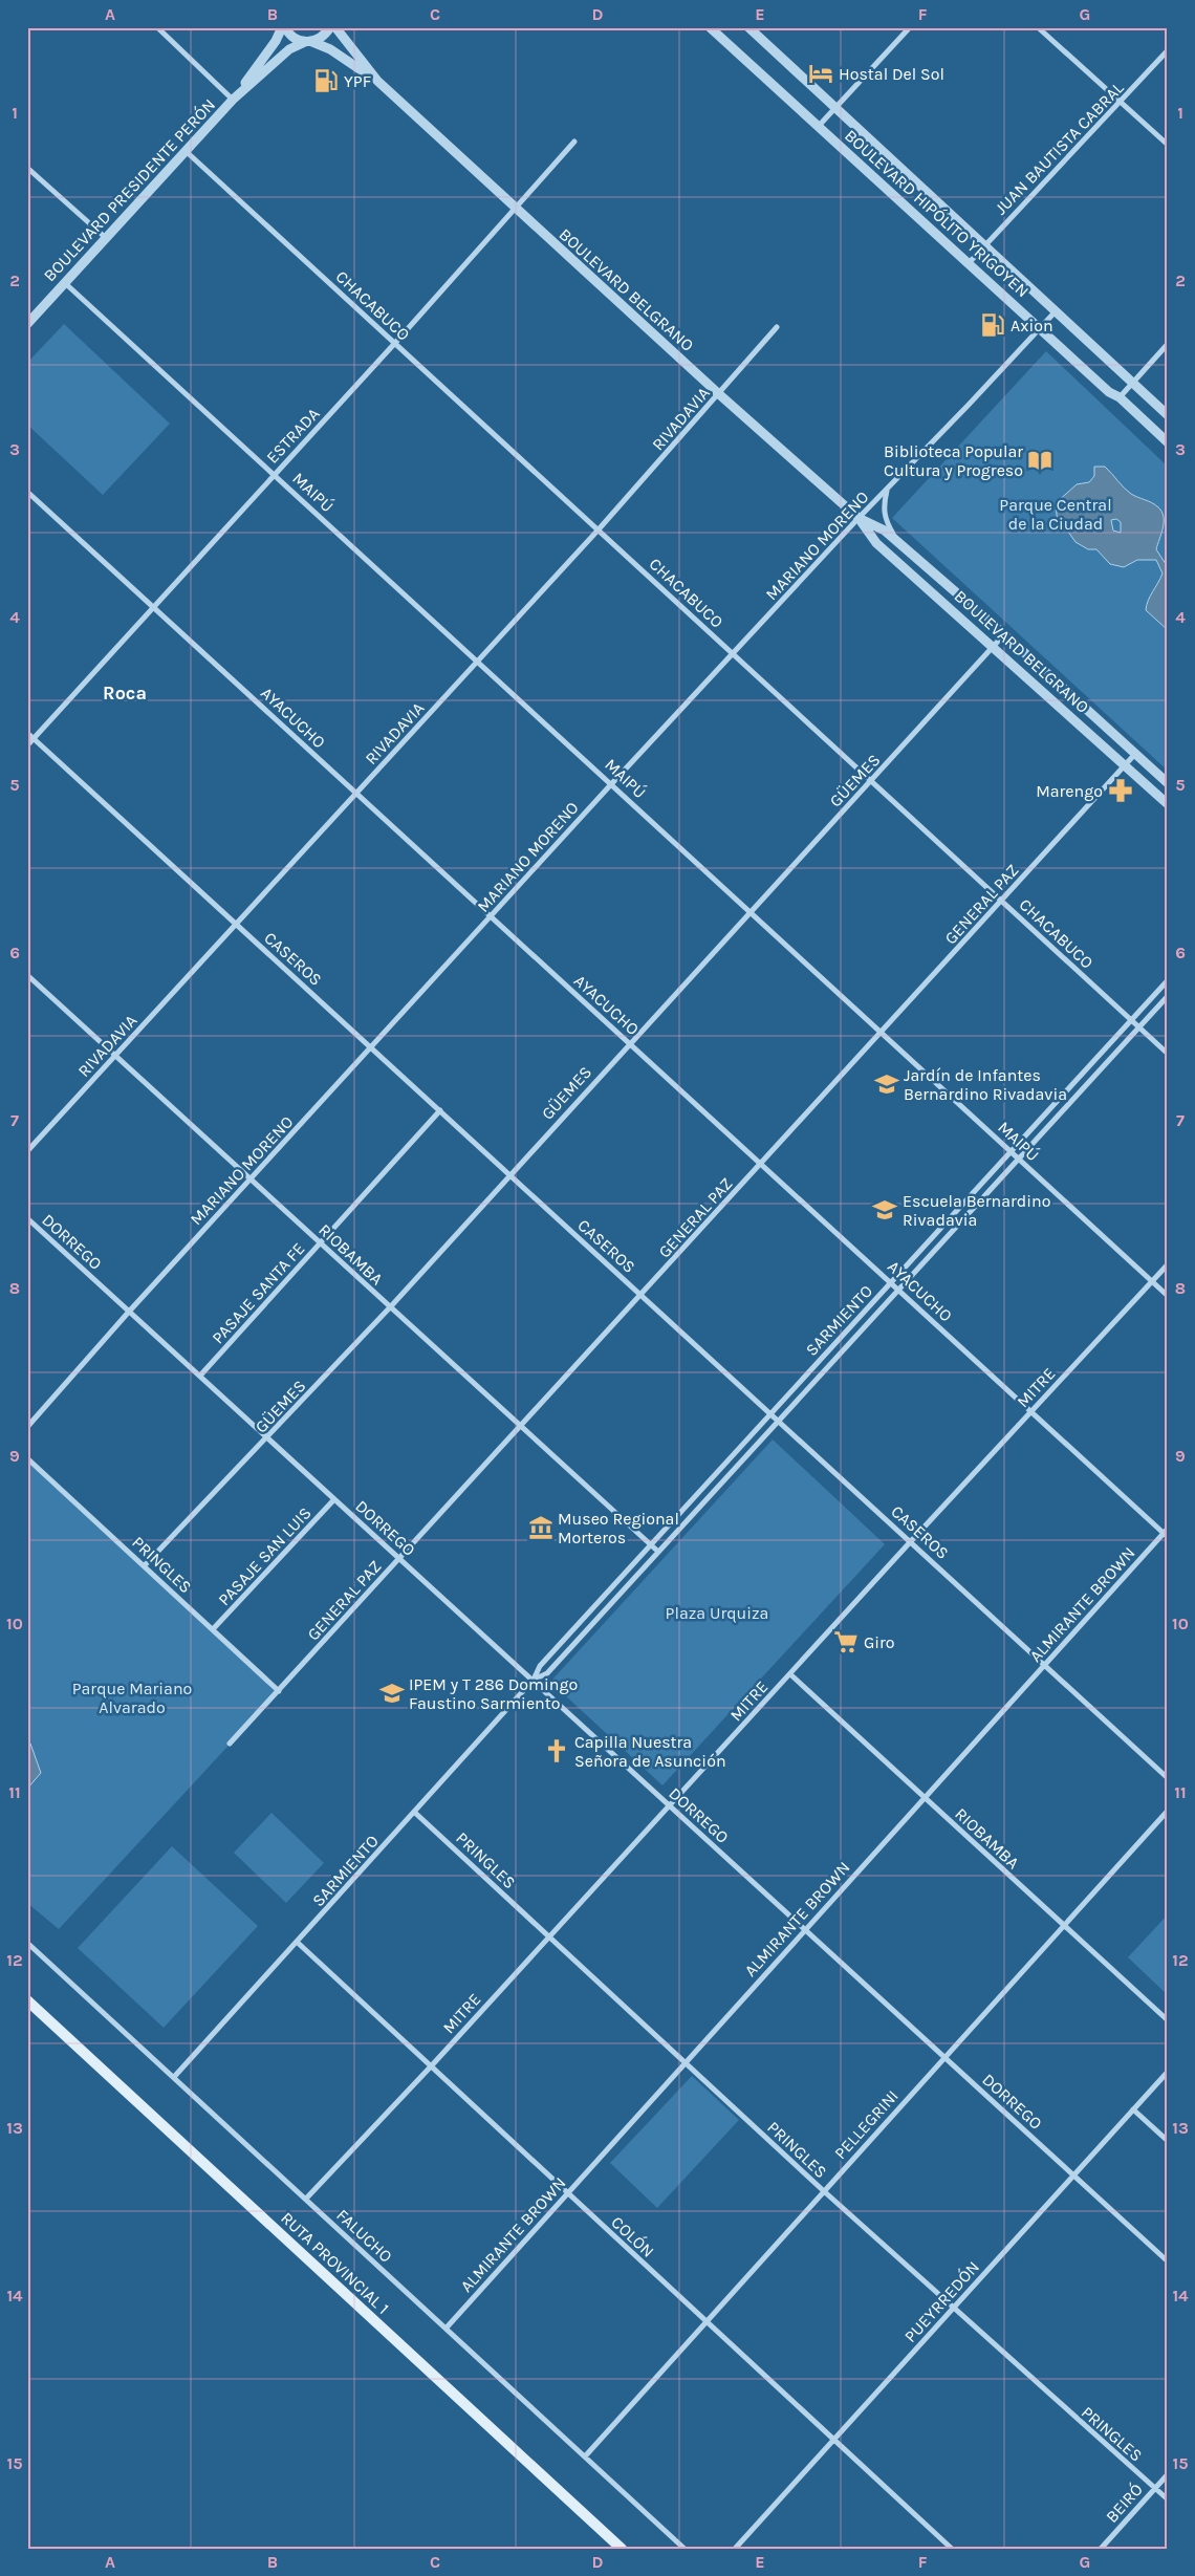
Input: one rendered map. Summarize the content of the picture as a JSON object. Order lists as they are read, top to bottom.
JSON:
{
  "streets": {
    "main road": ["RUTA PROVINCIAL 1"],
    "street": [
      "JUAN BAUTISTA CABRAL",
      "BOULEVARD PRESIDENTE PERÓN",
      "BOULEVARD HIPÓLITO YRIGOYEN",
      "BOULEVARD BELGRANO",
      "CHACABUCO",
      "RIVADAVIA",
      "ESTRADA",
      "MAIPÚ",
      "MARIANO MORENO",
      "AYACUCHO",
      "GÜEMES",
      "GENERAL PAZ",
      "CASEROS",
      "DORREGO",
      "RIOBAMBA",
      "PASAJE SANTA FE",
      "SARMIENTO",
      "MITRE",
      "PASAJE SAN LUIS",
      "PRINGLES",
      "ALMIRANTE BROWN",
      "PELLEGRINI",
      "FALUCHO",
      "COLÓN",
      "PUEYRREDÓN",
      "BEIRÓ"
    ]
  },
  "crossings": [
    ["JUAN BAUTISTA CABRAL", "BOULEVARD HIPÓLITO YRIGOYEN"],
    ["BOULEVARD PRESIDENTE PERÓN", "BOULEVARD BELGRANO"],
    ["BOULEVARD PRESIDENTE PERÓN", "CHACABUCO"],
    ["BOULEVARD PRESIDENTE PERÓN", "MAIPÚ"],
    ["BOULEVARD HIPÓLITO YRIGOYEN", "MARIANO MORENO"],
    ["BOULEVARD BELGRANO", "RIVADAVIA"],
    ["BOULEVARD BELGRANO", "ESTRADA"],
    ["BOULEVARD BELGRANO", "MARIANO MORENO"],
    ["BOULEVARD BELGRANO", "GÜEMES"],
    ["BOULEVARD BELGRANO", "GENERAL PAZ"],
    ["CHACABUCO", "RIVADAVIA"],
    ["CHACABUCO", "ESTRADA"],
    ["CHACABUCO", "MARIANO MORENO"],
    ["CHACABUCO", "GÜEMES"],
    ["CHACABUCO", "GENERAL PAZ"],
    ["CHACABUCO", "SARMIENTO"],
    ["RIVADAVIA", "MAIPÚ"],
    ["RIVADAVIA", "AYACUCHO"],
    ["RIVADAVIA", "CASEROS"],
    ["RIVADAVIA", "RIOBAMBA"],
    ["ESTRADA", "MAIPÚ"],
    ["ESTRADA", "AYACUCHO"],
    ["ESTRADA", "CASEROS"],
    ["MAIPÚ", "MARIANO MORENO"],
    ["MAIPÚ", "GÜEMES"],
    ["MAIPÚ", "GENERAL PAZ"],
    ["MAIPÚ", "SARMIENTO"],
    ["MAIPÚ", "MITRE"],
    ["MARIANO MORENO", "AYACUCHO"],
    ["MARIANO MORENO", "CASEROS"],
    ["MARIANO MORENO", "DORREGO"],
    ["MARIANO MORENO", "RIOBAMBA"],
    ["AYACUCHO", "GÜEMES"],
    ["AYACUCHO", "GENERAL PAZ"],
    ["AYACUCHO", "SARMIENTO"],
    ["AYACUCHO", "MITRE"],
    ["AYACUCHO", "ALMIRANTE BROWN"],
    ["GÜEMES", "CASEROS"],
    ["GÜEMES", "DORREGO"],
    ["GÜEMES", "RIOBAMBA"],
    ["GÜEMES", "PRINGLES"],
    ["GENERAL PAZ", "CASEROS"],
    ["GENERAL PAZ", "DORREGO"],
    ["GENERAL PAZ", "RIOBAMBA"],
    ["GENERAL PAZ", "PRINGLES"],
    ["CASEROS", "PASAJE SANTA FE"],
    ["CASEROS", "SARMIENTO"],
    ["CASEROS", "MITRE"],
    ["CASEROS", "ALMIRANTE BROWN"],
    ["DORREGO", "PASAJE SANTA FE"],
    ["DORREGO", "SARMIENTO"],
    ["DORREGO", "MITRE"],
    ["DORREGO", "PASAJE SAN LUIS"],
    ["DORREGO", "ALMIRANTE BROWN"],
    ["DORREGO", "PELLEGRINI"],
    ["DORREGO", "PUEYRREDÓN"],
    ["RIOBAMBA", "PASAJE SANTA FE"],
    ["RIOBAMBA", "SARMIENTO"],
    ["RIOBAMBA", "MITRE"],
    ["RIOBAMBA", "ALMIRANTE BROWN"],
    ["RIOBAMBA", "PELLEGRINI"],
    ["SARMIENTO", "PRINGLES"],
    ["SARMIENTO", "FALUCHO"],
    ["SARMIENTO", "COLÓN"],
    ["MITRE", "PRINGLES"],
    ["MITRE", "FALUCHO"],
    ["MITRE", "COLÓN"],
    ["PASAJE SAN LUIS", "PRINGLES"],
    ["PRINGLES", "ALMIRANTE BROWN"],
    ["PRINGLES", "PELLEGRINI"],
    ["PRINGLES", "PUEYRREDÓN"],
    ["PRINGLES", "BEIRÓ"],
    ["ALMIRANTE BROWN", "FALUCHO"],
    ["ALMIRANTE BROWN", "COLÓN"],
    ["PELLEGRINI", "FALUCHO"],
    ["PELLEGRINI", "COLÓN"],
    ["COLÓN", "PUEYRREDÓN"]
  ],
  "districts": ["Roca"],
  "parks": ["Parque Central de la Ciudad", "Plaza Urquiza", "Parque Mariano Alvarado"],
  "places": {
    "hotel": ["Hostal Del Sol"],
    "fuel station": ["YPF", "Axion"],
    "library": ["Biblioteca Popular Cultura y Progreso"],
    "pharmacy": ["Marengo"],
    "school or university": ["Jardín de Infantes Bernardino Rivadavia", "Escuela Bernardino Rivadavia", "IPEM y T 286 Domingo Faustino Sarmiento"],
    "museum": ["Museo Regional Morteros"],
    "supermarket": ["Giro"],
    "church": ["Capilla Nuestra Señora de Asunción"]
  },
  "grid": {
    "columns": [
      "A",
      "B",
      "C",
      "D",
      "E",
      "F",
      "G"
    ],
    "rows": [
      "1",
      "2",
      "3",
      "4",
      "5",
      "6",
      "7",
      "8",
      "9",
      "10",
      "11",
      "12",
      "13",
      "14",
      "15"
    ]
  }
}
